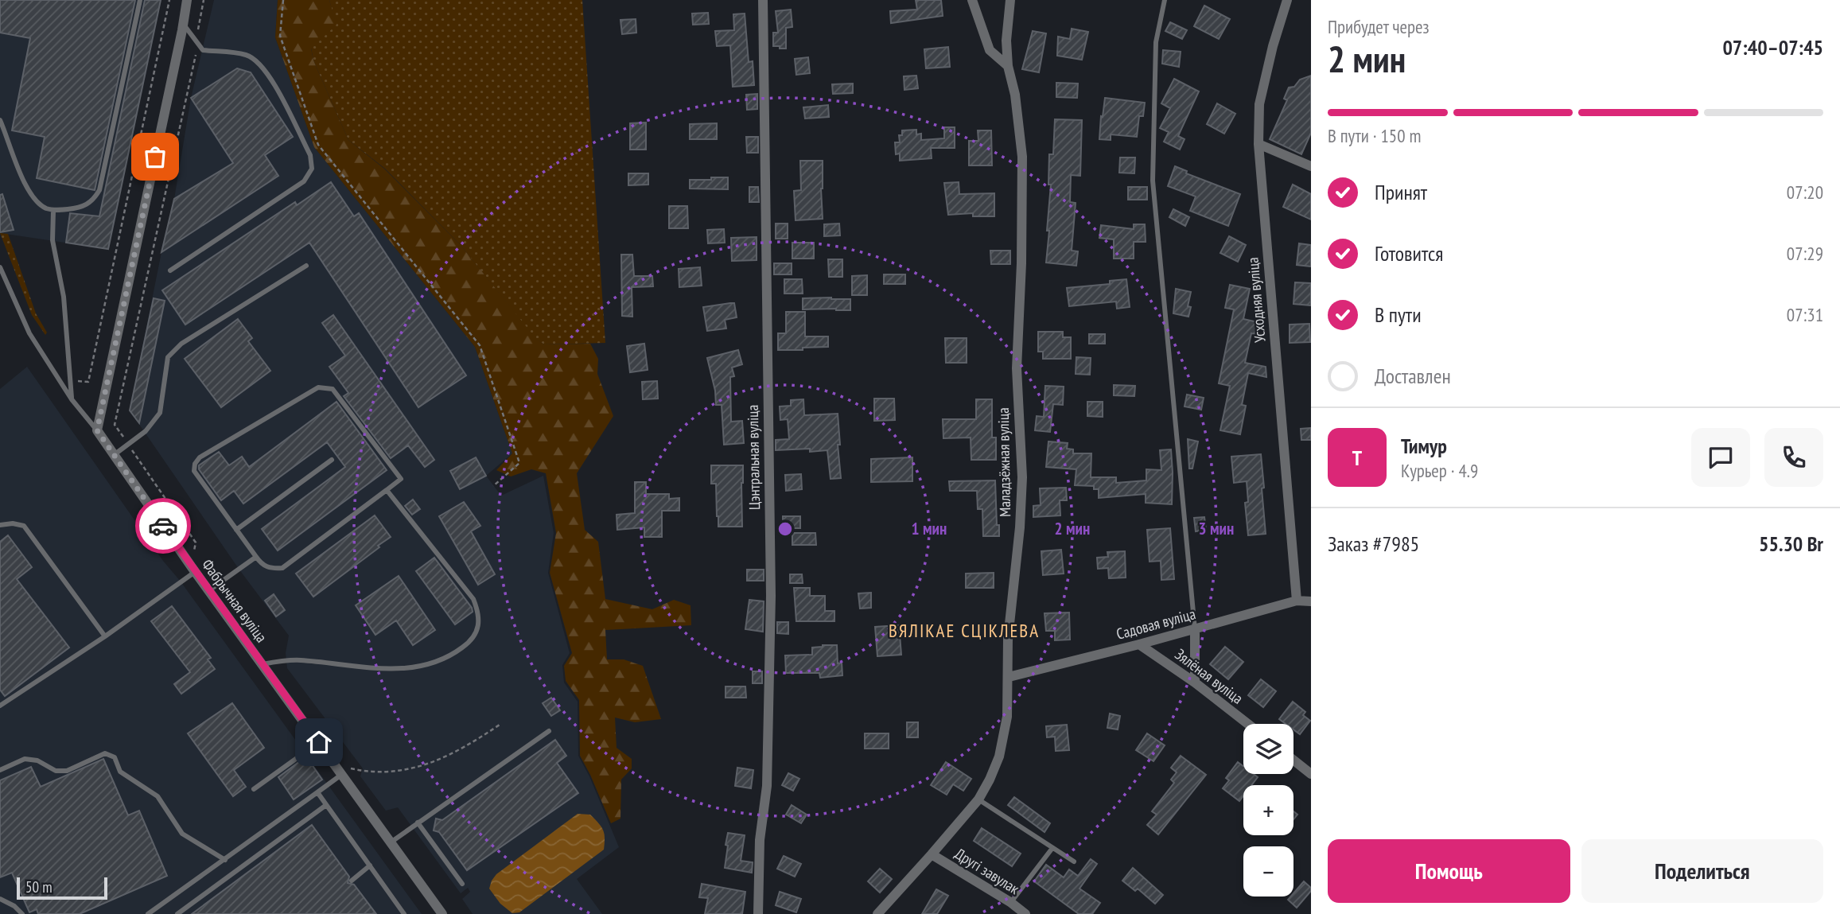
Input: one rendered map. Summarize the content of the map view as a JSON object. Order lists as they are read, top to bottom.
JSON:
{
  "streets": {
    "street": [
      "Усходняя вуліца",
      "Цэнтральная вуліца",
      "Маладзёжная вуліца",
      "Фабрычная вуліца",
      "Садовая вуліца",
      "Зялёная вуліца",
      "Другі завулак"
    ]
  },
  "crossings": [
    ["Усходняя вуліца", "Садовая вуліца"],
    ["Маладзёжная вуліца", "Садовая вуліца"],
    ["Маладзёжная вуліца", "Другі завулак"],
    ["Садовая вуліца", "Зялёная вуліца"]
  ],
  "districts": ["ВЯЛІКАЕ СЦІКЛЕВА"],
  "scale_bar": "50 m",
  "page": {
    "heading": ["2 мин", "Прибудет через", "07:40–07:45"],
    "panel": [
      "Тимур",
      "Курьер · 4.9",
      "Заказ #7985",
      "55.30 Br"
    ],
    "bar": "В пути · 150 m",
    "list": [
      ["Принят", "07:20"],
      ["Готовится", "07:29"],
      ["В пути", "07:31"],
      "Доставлен"
    ],
    "round": "Т",
    "map_buttons": ["+", "−"],
    "buttons": ["Помощь", "Поделиться"],
    "scale": "50 m"
  },
  "rings": ["1 мин", "2 мин", "3 мин"]
}
